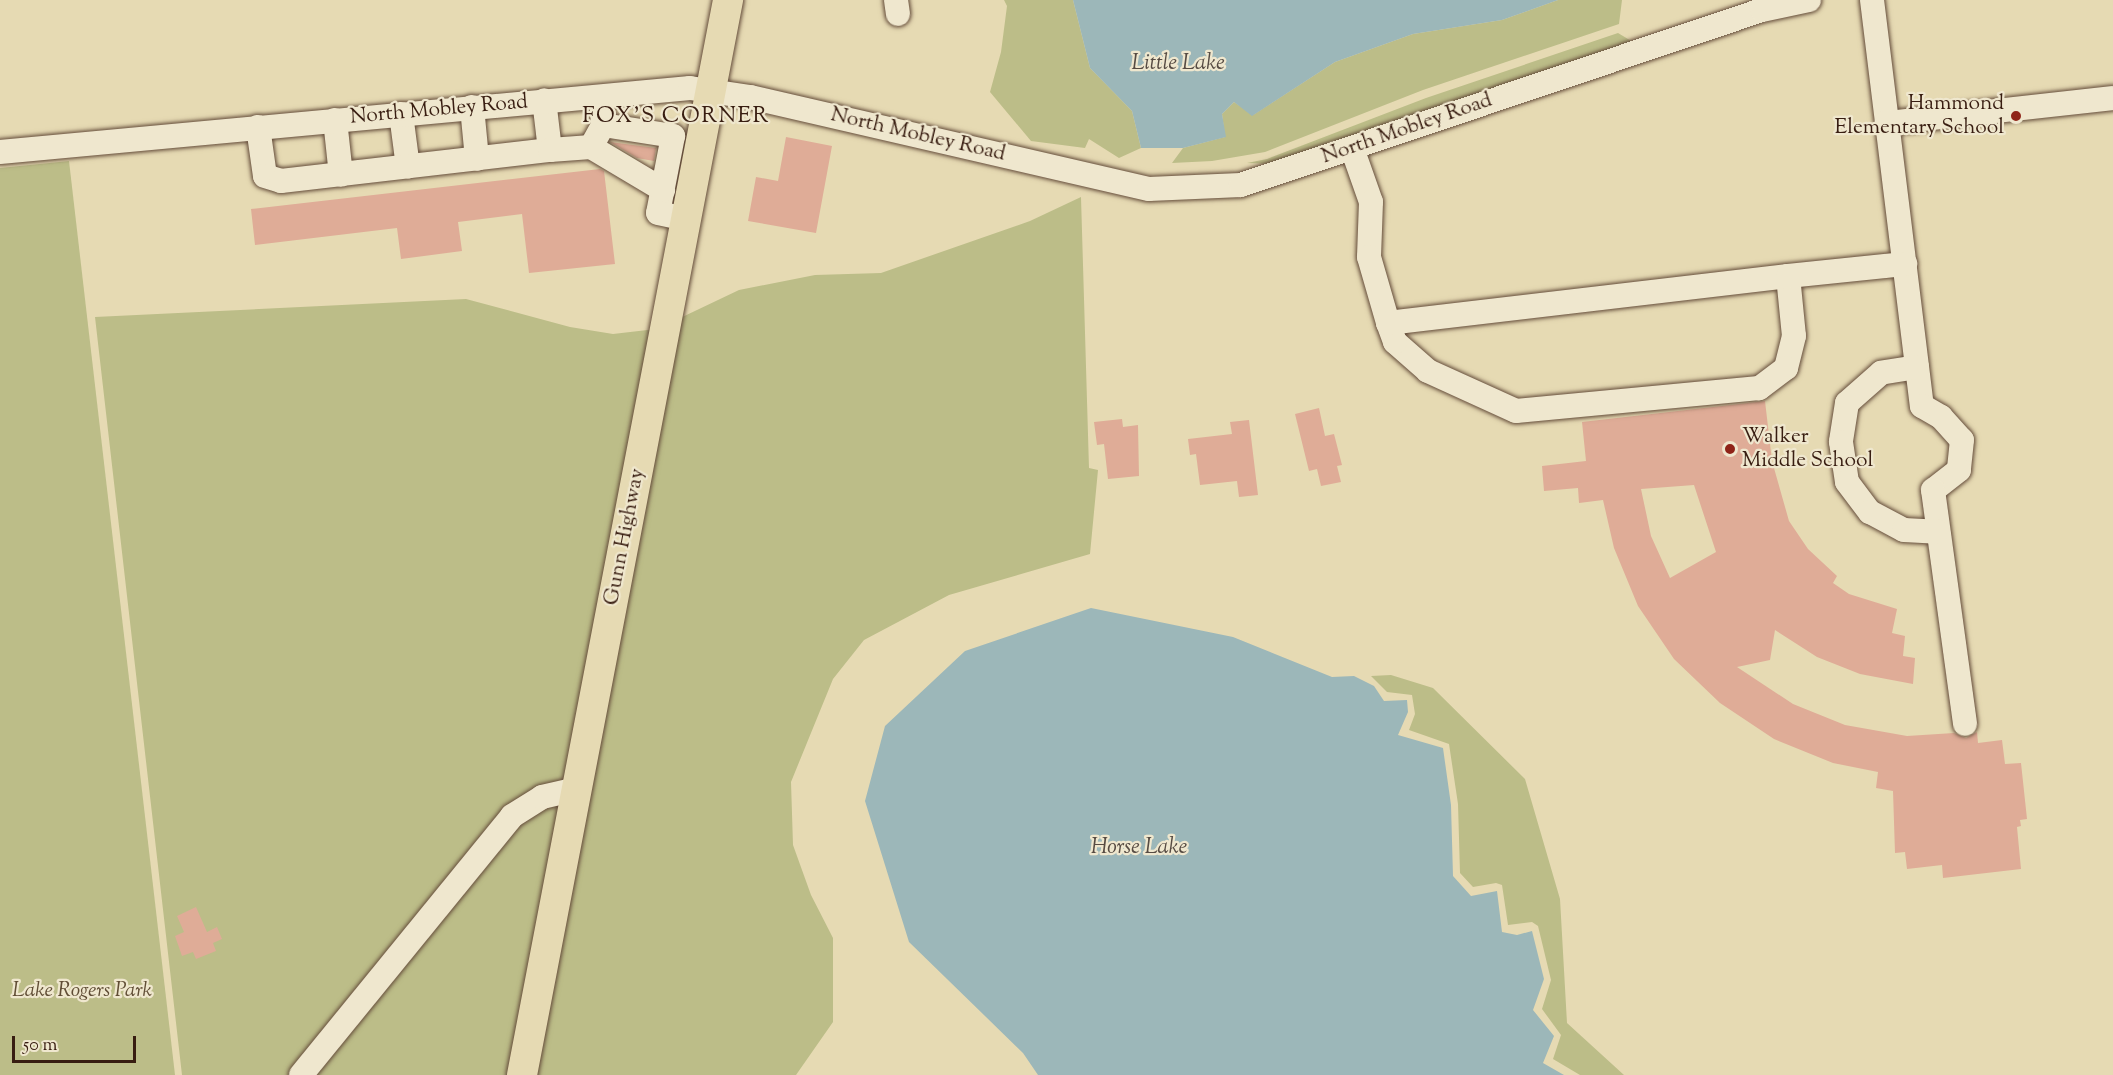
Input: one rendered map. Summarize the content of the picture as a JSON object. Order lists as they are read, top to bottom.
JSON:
{
  "streets": {
    "main road": ["Gunn Highway"],
    "street": ["North Mobley Road"]
  },
  "crossings": [
    ["North Mobley Road", "Gunn Highway"]
  ],
  "districts": ["FOX'S CORNER"],
  "water": ["Little Lake", "Horse Lake"],
  "parks": ["Lake Rogers Park"],
  "places": ["Hammond Elementary School", "Walker Middle School"],
  "scale_bar": "50 m"
}
